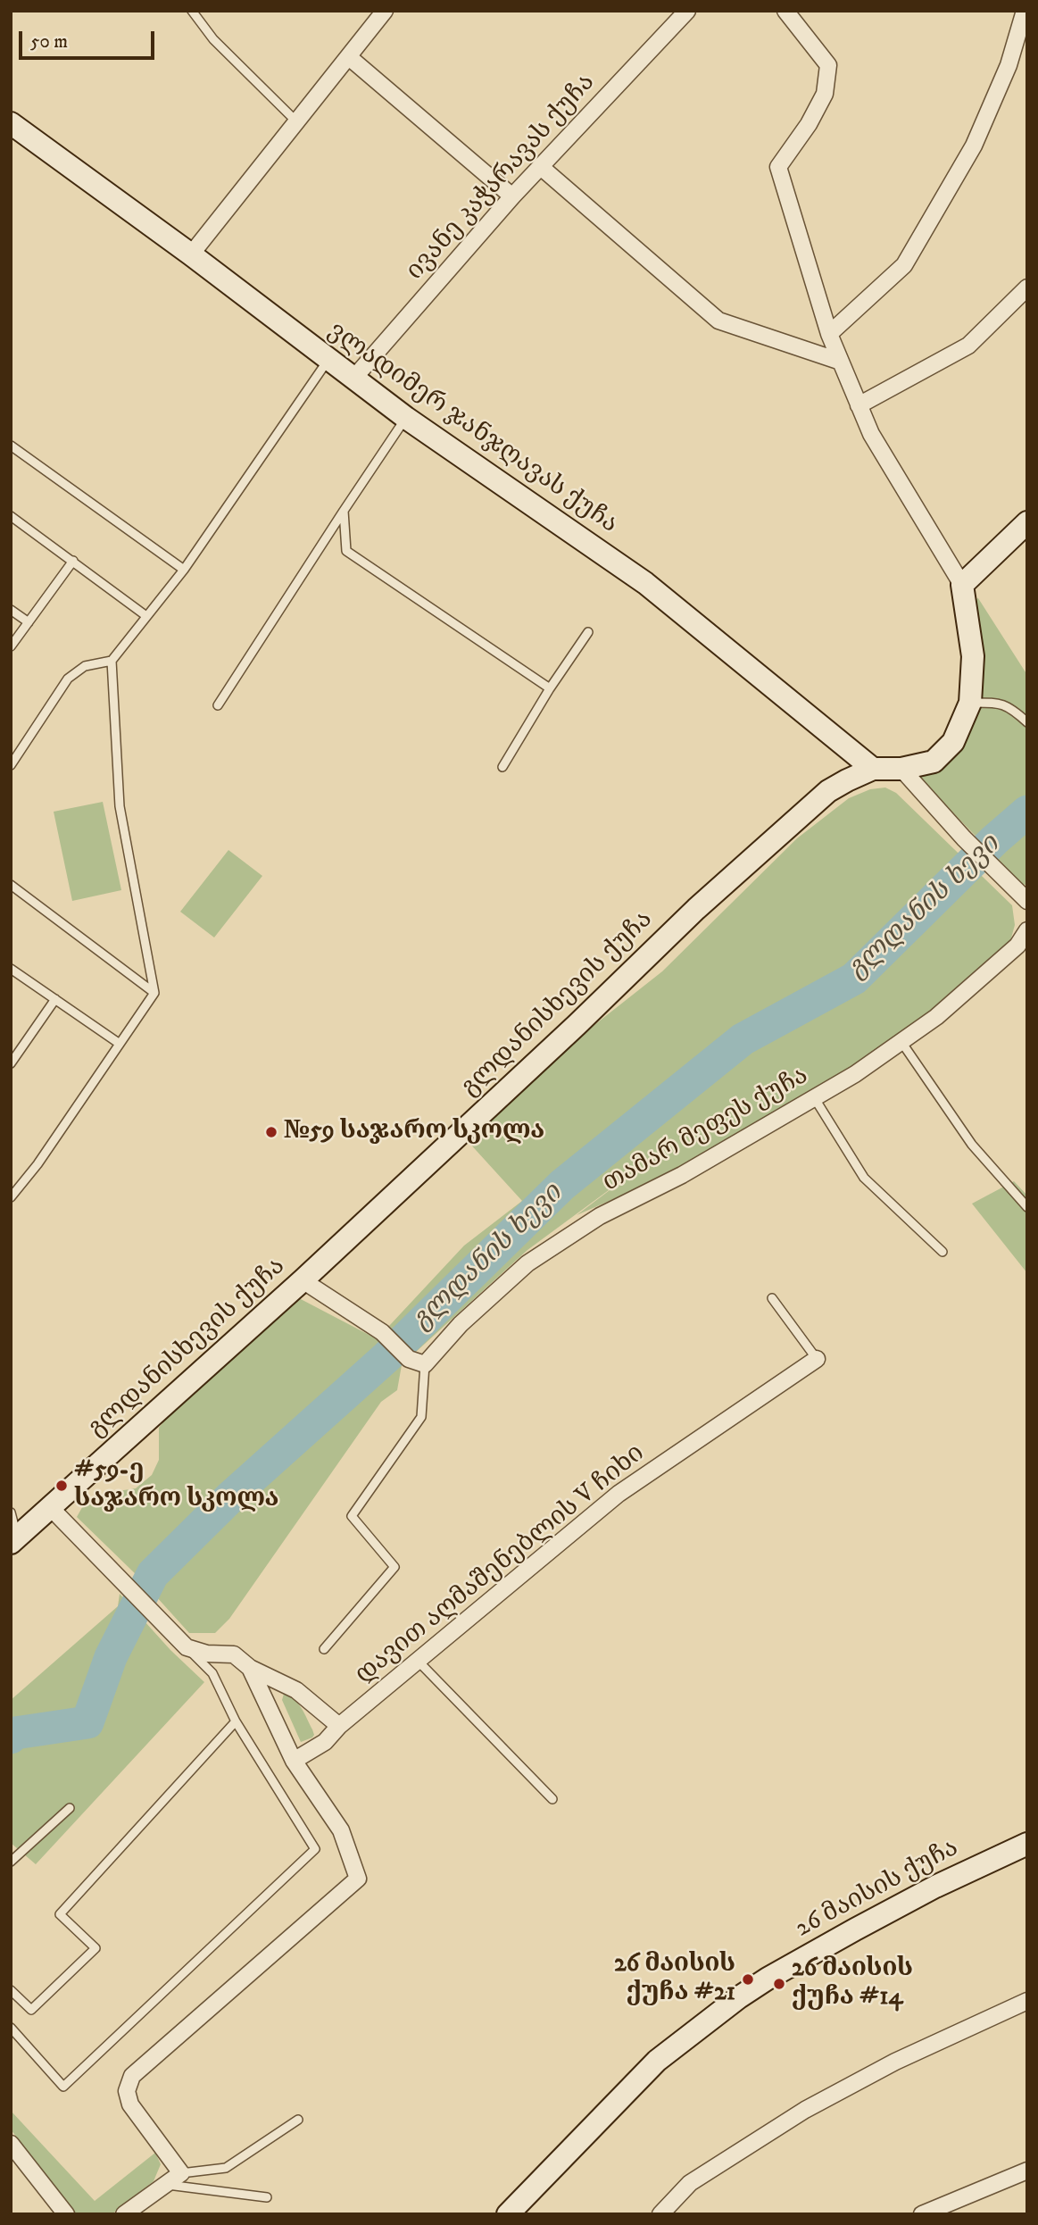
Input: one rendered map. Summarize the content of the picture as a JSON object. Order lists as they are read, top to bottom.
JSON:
{
  "streets": {
    "street": [
      "ივანე კაჭარავას ქუჩა",
      "ვლადიმერ ჯანჯღავას ქუჩა",
      "გლდანისხევის ქუჩა",
      "თამარ მეფეს ქუჩა",
      "დავით აღმაშენებლის V ჩიხი",
      "26 მაისის ქუჩა"
    ]
  },
  "crossings": [
    ["ივანე კაჭარავას ქუჩა", "ვლადიმერ ჯანჯღავას ქუჩა"],
    ["ვლადიმერ ჯანჯღავას ქუჩა", "გლდანისხევის ქუჩა"]
  ],
  "water": ["გლდანის ხევი"],
  "places": [
    "№59 საჯარო სკოლა",
    "#59-ე საჯარო სკოლა",
    "26 მაისის ქუჩა #21",
    "26 მაისის ქუჩა #14"
  ],
  "scale_bar": "50 m"
}
